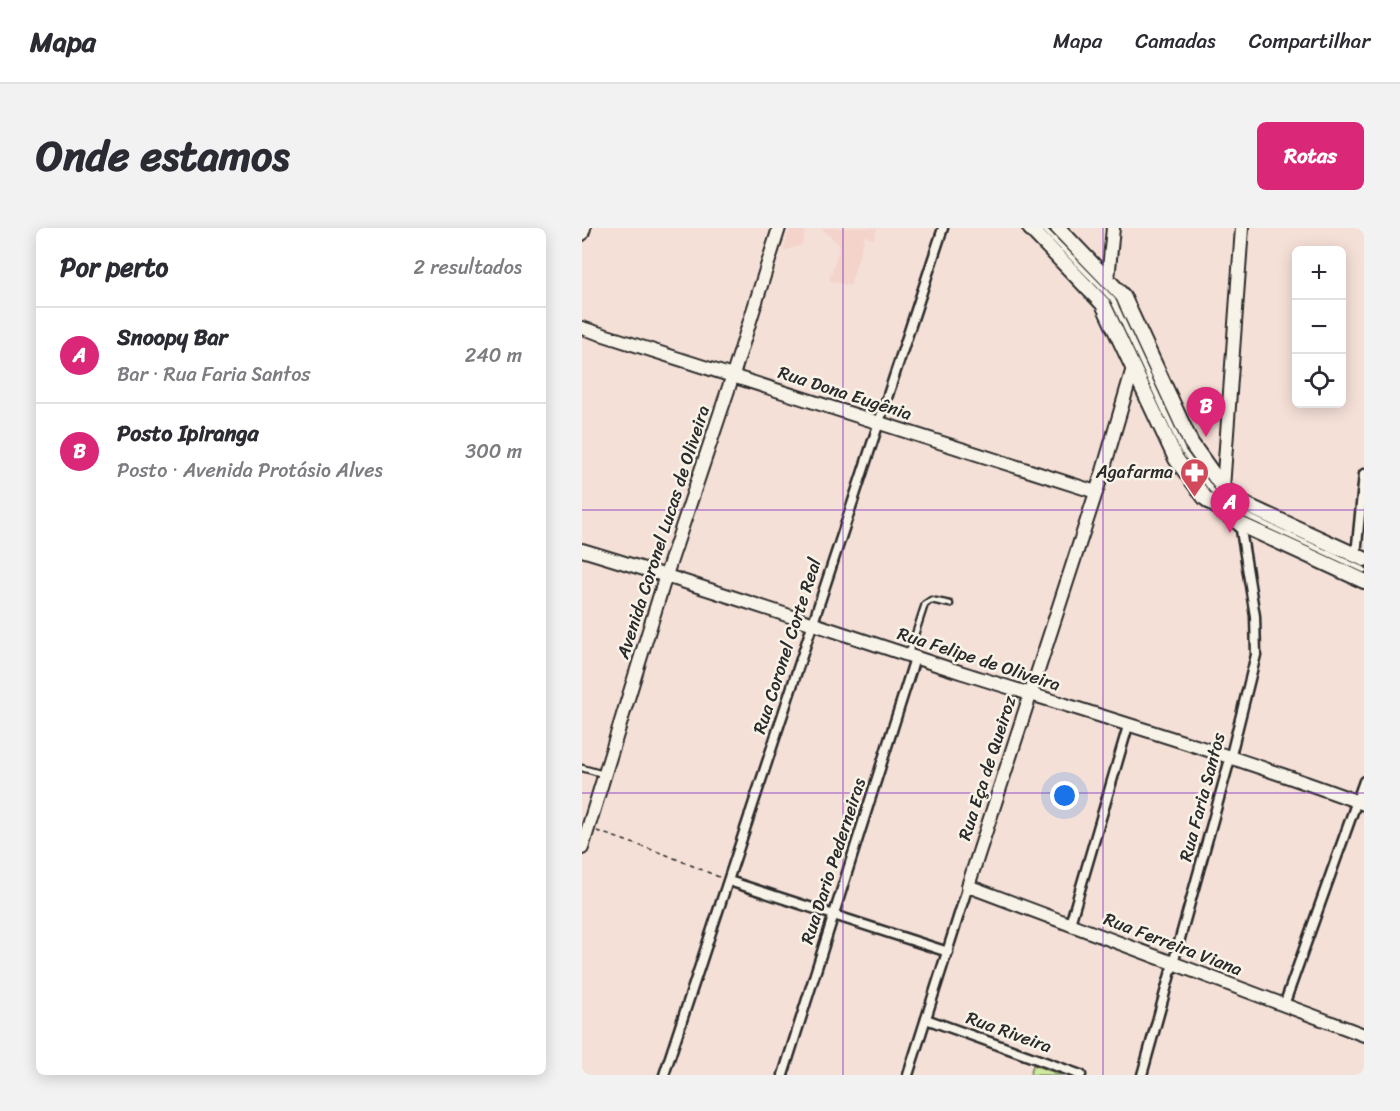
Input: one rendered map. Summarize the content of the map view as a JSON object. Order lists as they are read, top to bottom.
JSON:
{
  "streets": {
    "street": [
      "Rua Dona Eugênia",
      "Avenida Coronel Lucas de Oliveira",
      "Rua Coronel Corte Real",
      "Rua Felipe de Oliveira",
      "Rua Eça de Queiroz",
      "Rua Faria Santos",
      "Rua Dario Pederneiras",
      "Rua Ferreira Viana",
      "Rua Riveira"
    ]
  },
  "crossings": [
    ["Rua Dona Eugênia", "Avenida Coronel Lucas de Oliveira"],
    ["Rua Dona Eugênia", "Rua Coronel Corte Real"],
    ["Rua Dona Eugênia", "Rua Eça de Queiroz"],
    ["Avenida Coronel Lucas de Oliveira", "Rua Felipe de Oliveira"],
    ["Rua Coronel Corte Real", "Rua Felipe de Oliveira"],
    ["Rua Felipe de Oliveira", "Rua Eça de Queiroz"],
    ["Rua Felipe de Oliveira", "Rua Faria Santos"],
    ["Rua Felipe de Oliveira", "Rua Dario Pederneiras"],
    ["Rua Eça de Queiroz", "Rua Ferreira Viana"],
    ["Rua Eça de Queiroz", "Rua Riveira"],
    ["Rua Faria Santos", "Rua Ferreira Viana"]
  ],
  "places": {
    "pharmacy": ["Agafarma"]
  },
  "page": {
    "header": "Mapa",
    "nav": ["Mapa", "Camadas", "Compartilhar"],
    "title": "Onde estamos",
    "buttons": "Rotas",
    "heading": ["Por perto", "2 resultados"],
    "map_buttons": ["+", "−"],
    "list": [
      {
        "mark": "A",
        "name": "Snoopy Bar",
        "note": "Bar · Rua Faria Santos",
        "value": "240 m"
      },
      {
        "mark": "B",
        "name": "Posto Ipiranga",
        "note": "Posto · Avenida Protásio Alves",
        "value": "300 m"
      }
    ],
    "pins": ["B", "A"]
  }
}
